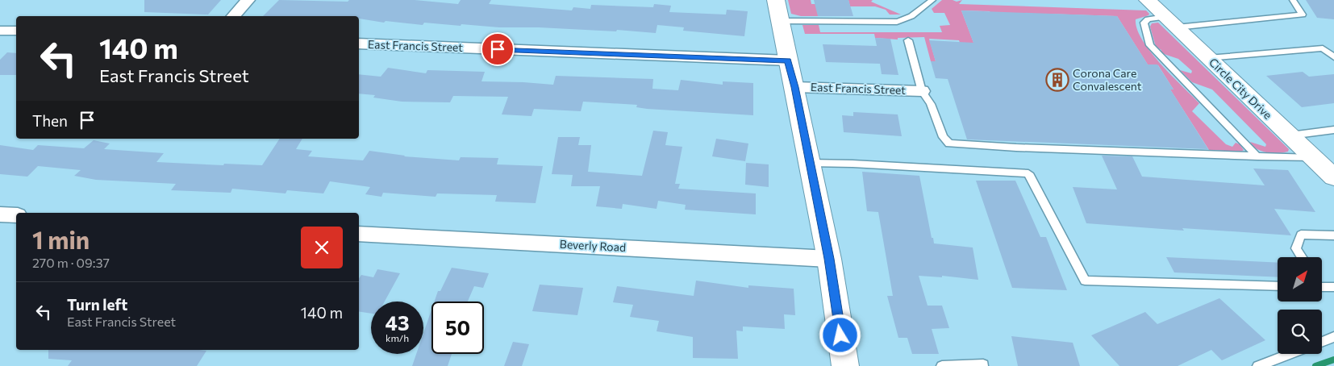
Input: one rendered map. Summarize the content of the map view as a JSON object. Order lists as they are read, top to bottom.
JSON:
{
  "streets": {
    "main road": ["Circle City Drive"],
    "street": ["East Francis Street", "Beverly Road"]
  },
  "places": {
    "building": ["Corona Care Convalescent"]
  },
  "north": "top right",
  "page": {
    "turn": ["140 m", "East Francis Street"],
    "then": "Then",
    "heading": ["1 min", "270 m · 09:37"],
    "list": [
      {
        "name": "Turn left",
        "note": "East Francis Street",
        "value": "140 m"
      }
    ],
    "speed": "43 km/h",
    "limit": "50"
  }
}
